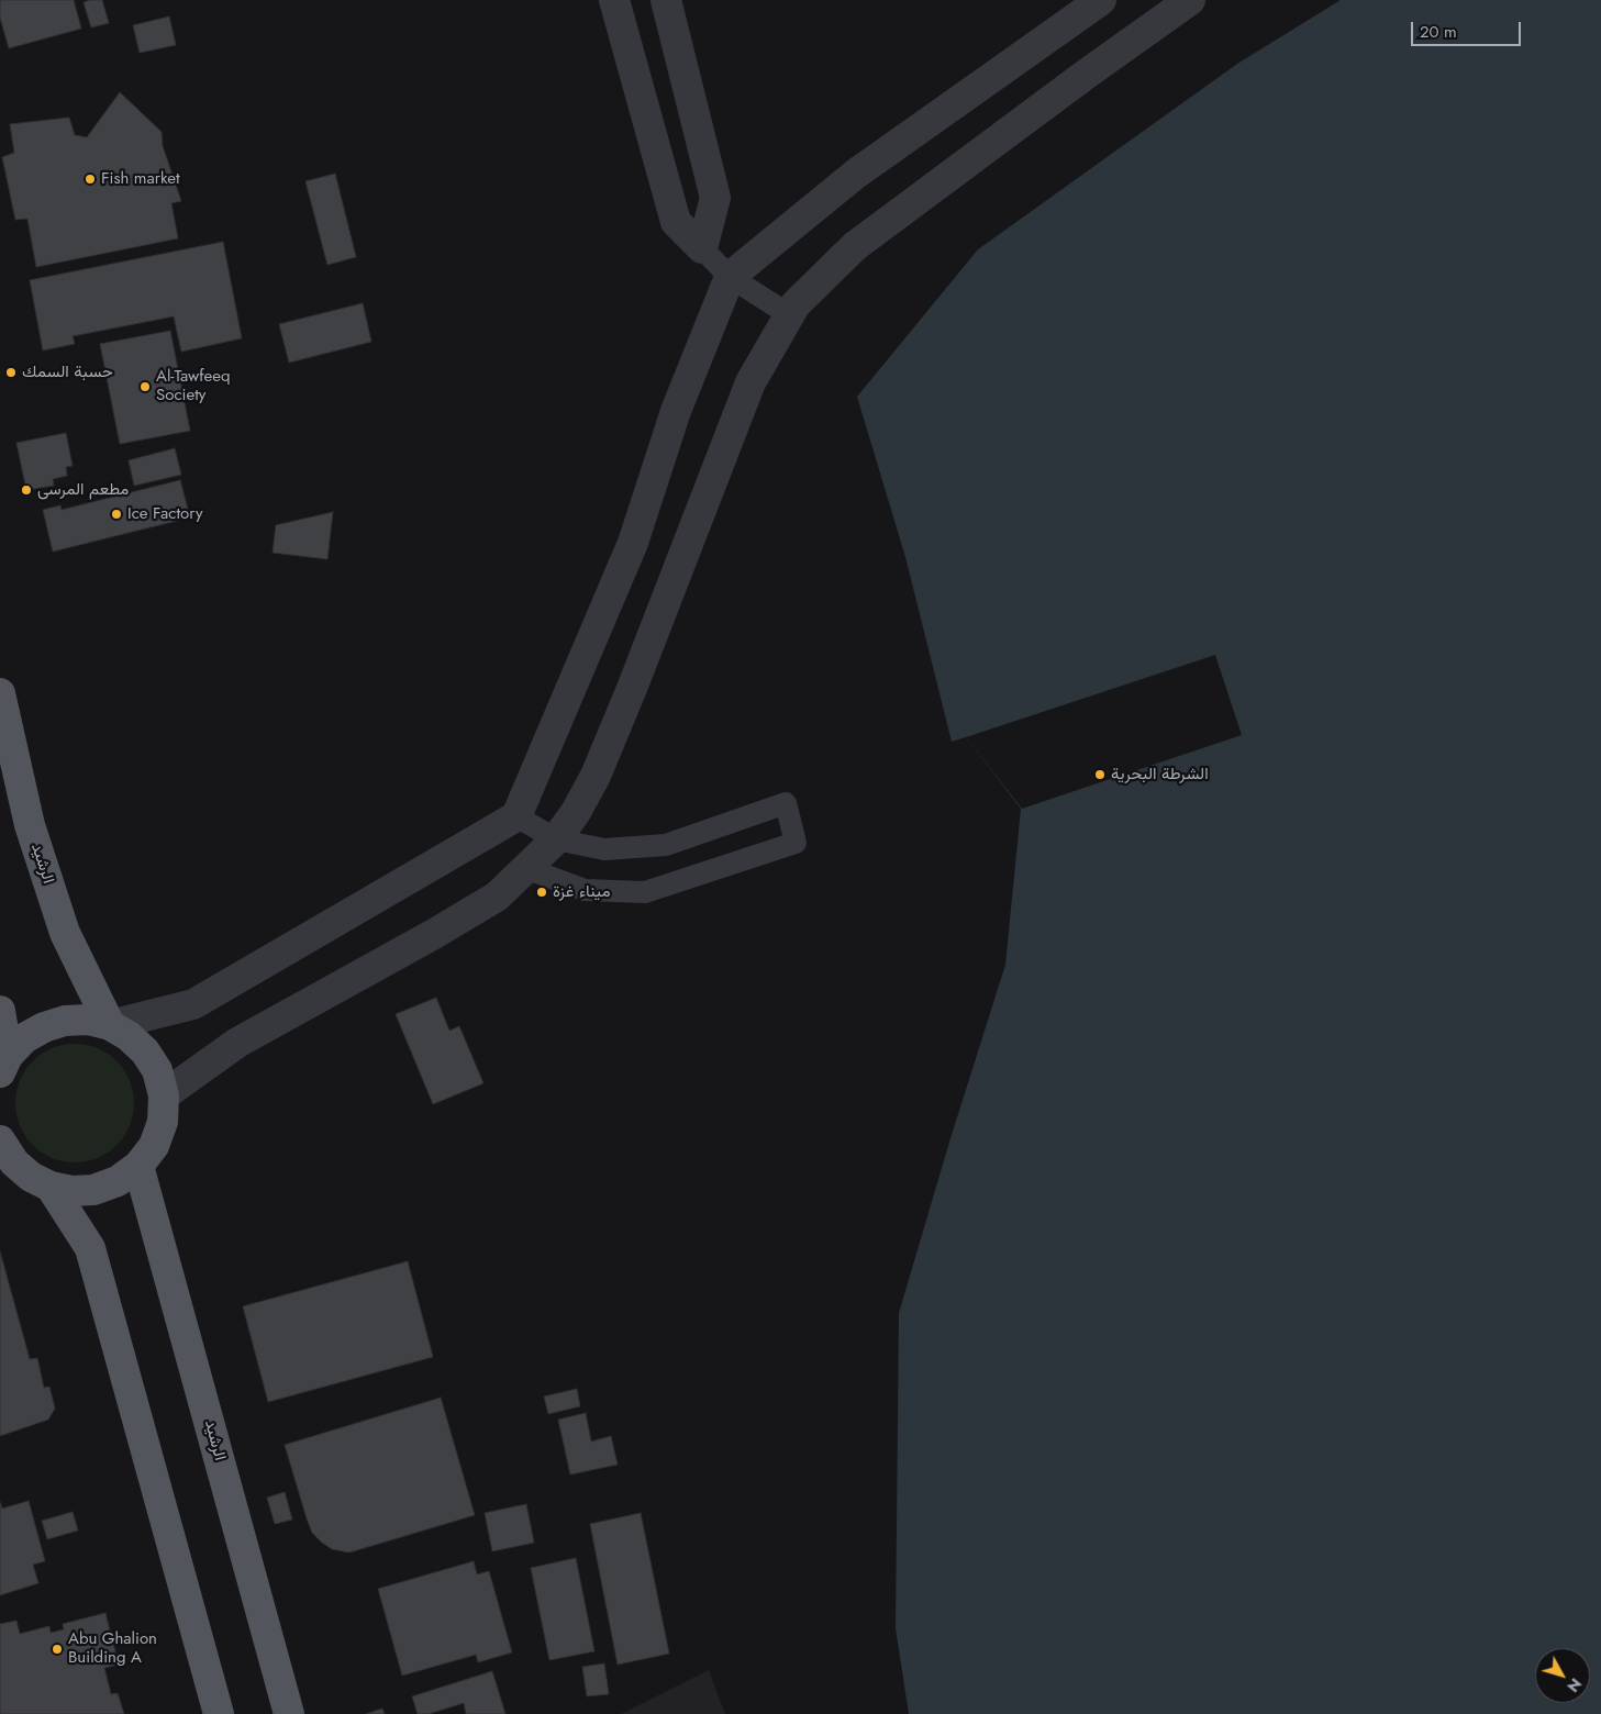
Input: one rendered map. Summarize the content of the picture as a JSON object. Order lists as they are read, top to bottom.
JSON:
{
  "streets": {
    "main road": ["الرشيد"]
  },
  "places": [
    "Fish market",
    "حسبة السمك",
    "Al-Tawfeeq Society",
    "مطعم المرسى",
    "Ice Factory",
    "الشرطة البحرية",
    "ميناء غزة",
    "Abu Ghalion Building A"
  ],
  "scale_bar": "20 m",
  "north": "bottom right"
}
